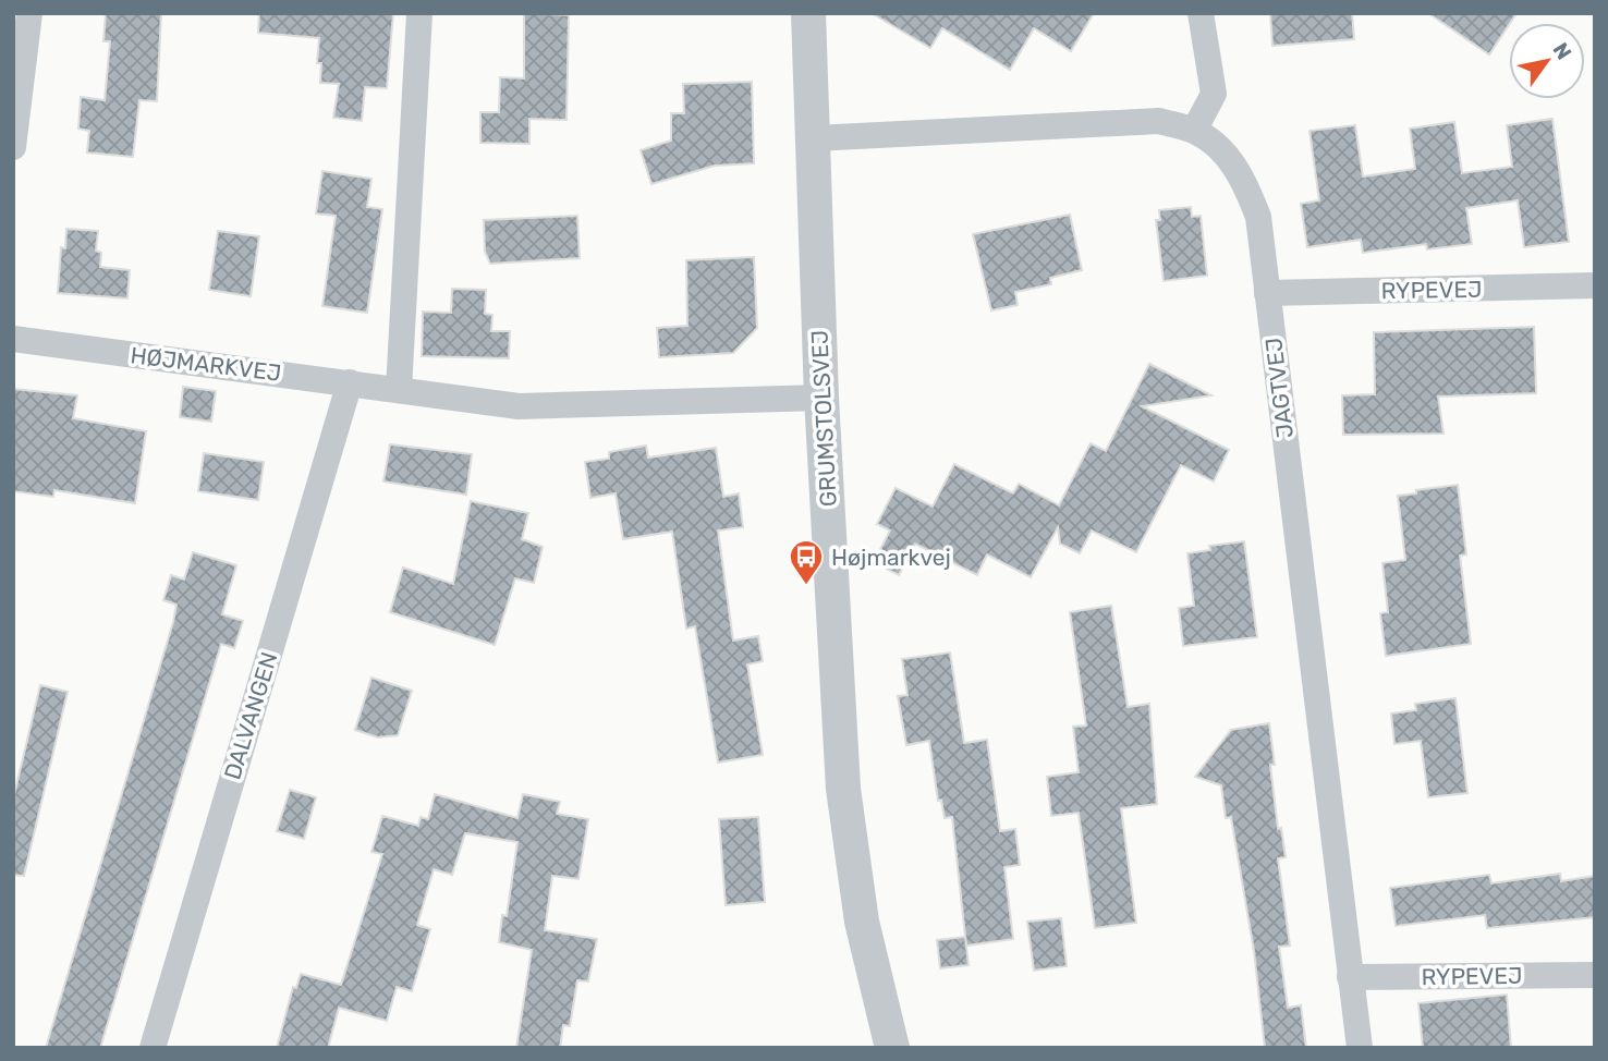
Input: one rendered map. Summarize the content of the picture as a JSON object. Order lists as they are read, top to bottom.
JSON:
{
  "streets": {
    "street": [
      "RYPEVEJ",
      "HØJMARKVEJ",
      "JAGTVEJ",
      "GRUMSTOLSVEJ",
      "DALVANGEN"
    ]
  },
  "crossings": [
    ["RYPEVEJ", "JAGTVEJ"],
    ["HØJMARKVEJ", "GRUMSTOLSVEJ"],
    ["HØJMARKVEJ", "DALVANGEN"],
    ["JAGTVEJ", "GRUMSTOLSVEJ"]
  ],
  "places": {
    "bus stop": ["Højmarkvej"]
  },
  "north": "top right"
}
